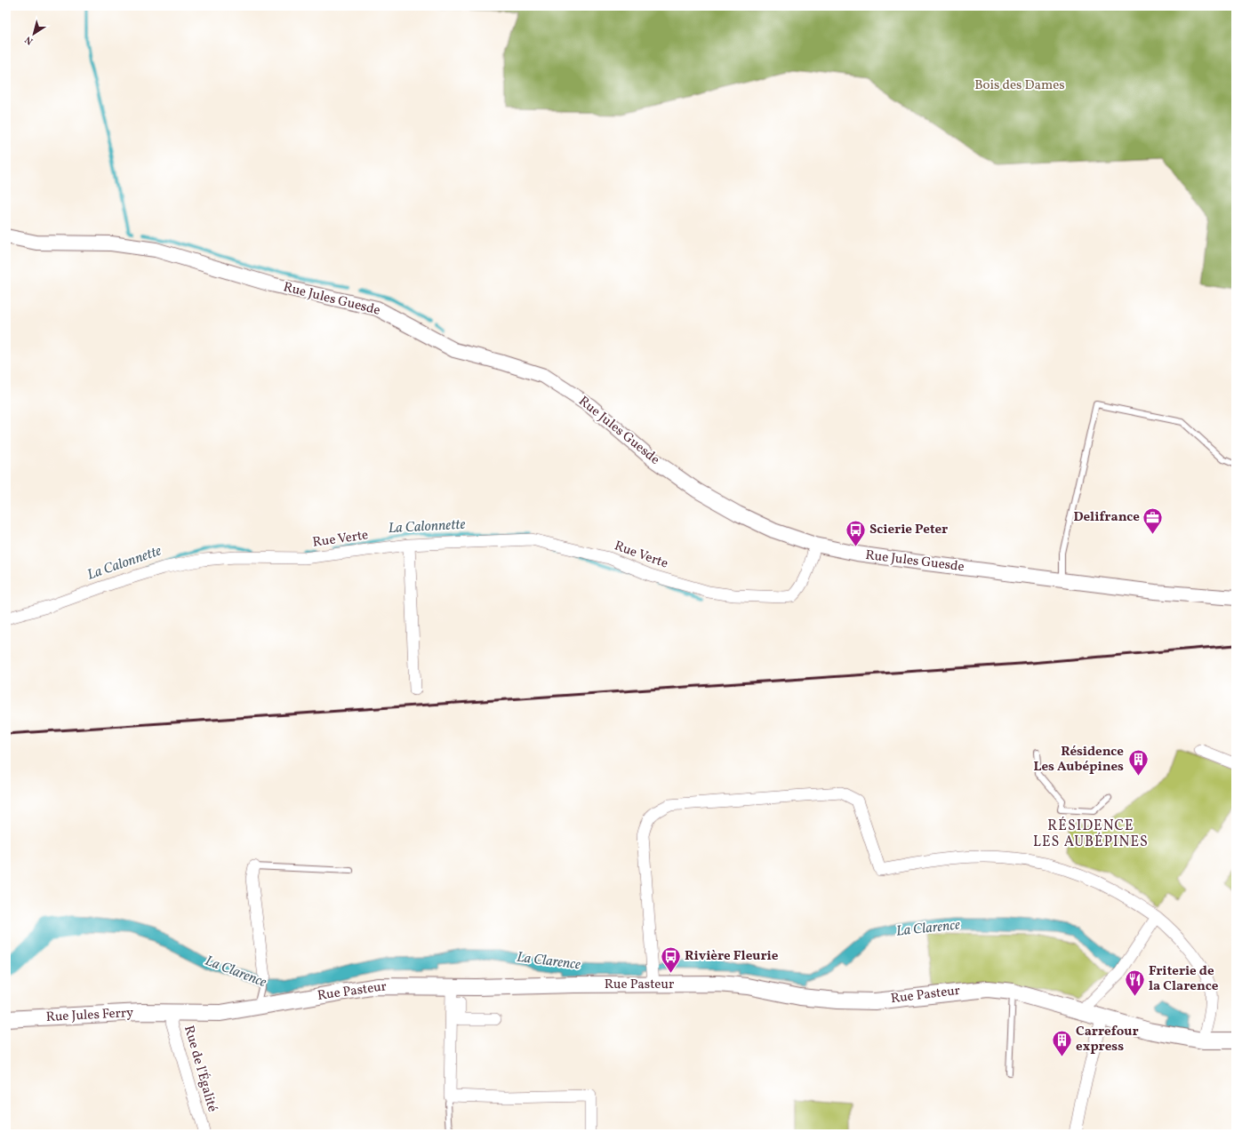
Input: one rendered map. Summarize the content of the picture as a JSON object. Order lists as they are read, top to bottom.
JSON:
{
  "streets": {
    "main road": ["Rue Pasteur", "Rue Jules Ferry"],
    "street": ["Rue Jules Guesde", "Rue Verte", "Rue de l'Égalité"]
  },
  "crossings": [
    ["Rue Jules Guesde", "Rue Verte"],
    ["Rue Pasteur", "Rue Jules Ferry"],
    ["Rue Pasteur", "Rue de l'Égalité"],
    ["Rue Jules Ferry", "Rue de l'Égalité"]
  ],
  "districts": ["RÉSIDENCE LES AUBÉPINES"],
  "water": ["La Calonnette", "La Clarence"],
  "parks": ["Bois des Dames"],
  "places": {
    "office": ["Delifrance"],
    "bus stop": ["Scierie Peter", "Rivière Fleurie"],
    "building": ["Résidence Les Aubépines", "Carrefour express"],
    "restaurant": ["Friterie de la Clarence"]
  },
  "north": "bottom left"
}
